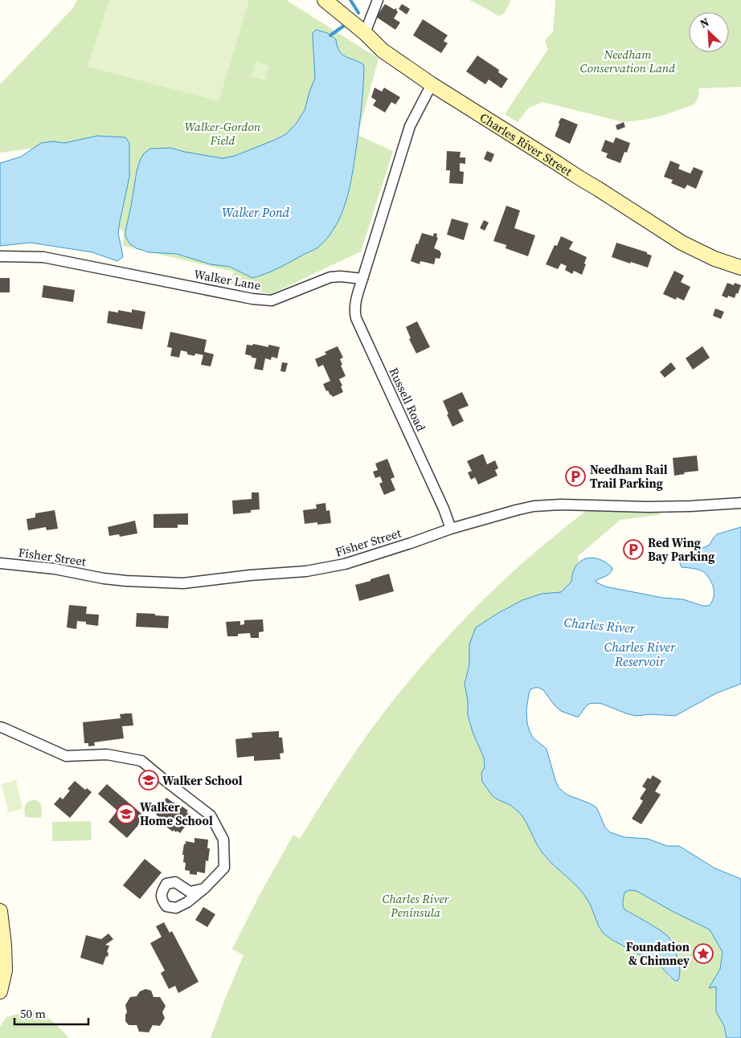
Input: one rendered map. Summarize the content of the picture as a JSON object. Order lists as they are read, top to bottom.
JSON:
{
  "streets": {
    "street": [
      "Charles River Street",
      "Walker Lane",
      "Russell Road",
      "Fisher Street"
    ]
  },
  "crossings": [
    ["Walker Lane", "Russell Road"],
    ["Russell Road", "Fisher Street"]
  ],
  "water": ["Walker Pond", "Charles River", "Charles River Reservoir"],
  "parks": ["Needham Conservation Land", "Walker-Gordon Field", "Charles River Peninsula"],
  "places": {
    "parking": ["Needham Rail Trail Parking", "Red Wing Bay Parking"],
    "school or university": ["Walker School", "Walker Home School"],
    "place": ["Foundation & Chimney"]
  },
  "scale_bar": "50 m",
  "north": "top left"
}
